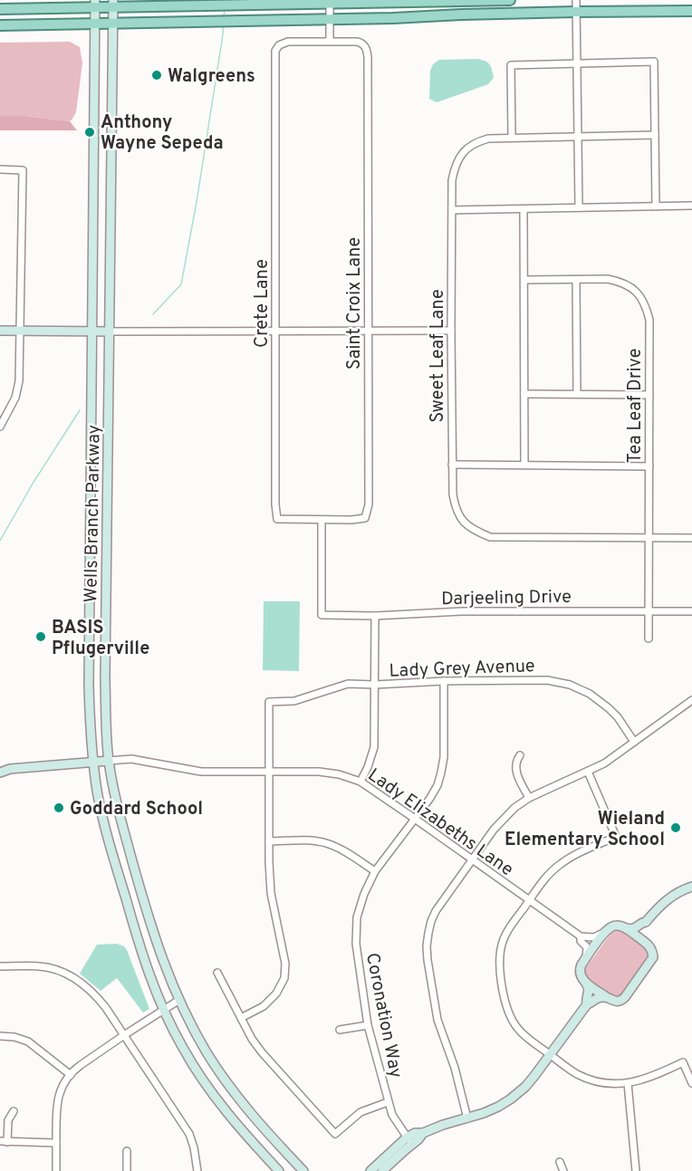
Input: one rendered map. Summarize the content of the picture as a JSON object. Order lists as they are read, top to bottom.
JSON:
{
  "streets": {
    "main road": ["Wells Branch Parkway"],
    "street": [
      "Crete Lane",
      "Saint Croix Lane",
      "Sweet Leaf Lane",
      "Tea Leaf Drive",
      "Darjeeling Drive",
      "Lady Grey Avenue",
      "Lady Elizabeths Lane",
      "Coronation Way"
    ]
  },
  "crossings": [
    ["Crete Lane", "Saint Croix Lane"],
    ["Crete Lane", "Darjeeling Drive"],
    ["Saint Croix Lane", "Darjeeling Drive"],
    ["Sweet Leaf Lane", "Tea Leaf Drive"],
    ["Tea Leaf Drive", "Darjeeling Drive"],
    ["Wells Branch Parkway", "Lady Elizabeths Lane"],
    ["Lady Grey Avenue", "Lady Elizabeths Lane"],
    ["Lady Grey Avenue", "Coronation Way"],
    ["Lady Elizabeths Lane", "Coronation Way"]
  ],
  "places": [
    "Walgreens",
    "Anthony Wayne Sepeda",
    "BASIS Pflugerville",
    "Goddard School",
    "Wieland Elementary School"
  ]
}
